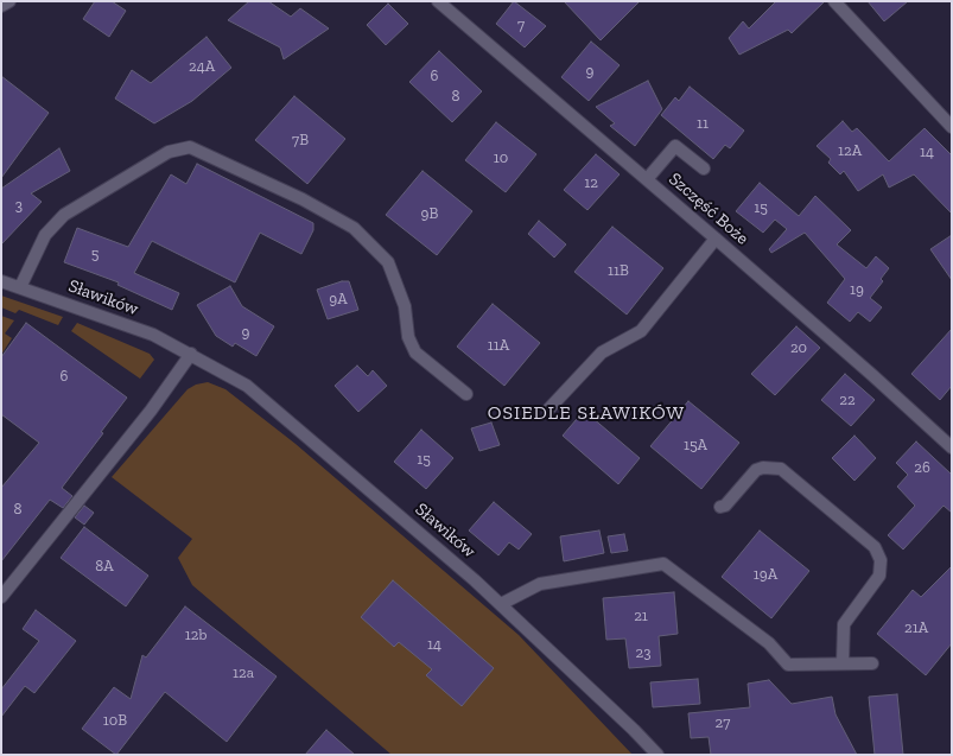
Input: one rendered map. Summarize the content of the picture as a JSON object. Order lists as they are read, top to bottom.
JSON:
{
  "streets": {
    "street": ["Szczęść Boże", "Sławików"]
  },
  "districts": ["OSIEDLE SŁAWIKÓW"],
  "house_numbers": [
    "7",
    "24A",
    "9",
    "6",
    "8",
    "11",
    "7B",
    "12A",
    "14",
    "10",
    "12",
    "3",
    "15",
    "9B",
    "5",
    "11B",
    "19",
    "9A",
    "9",
    "11A",
    "20",
    "6",
    "22",
    "15A",
    "15",
    "26",
    "8",
    "8A",
    "19A",
    "21",
    "21A",
    "12b",
    "14",
    "23",
    "12a",
    "10B",
    "27"
  ]
}
